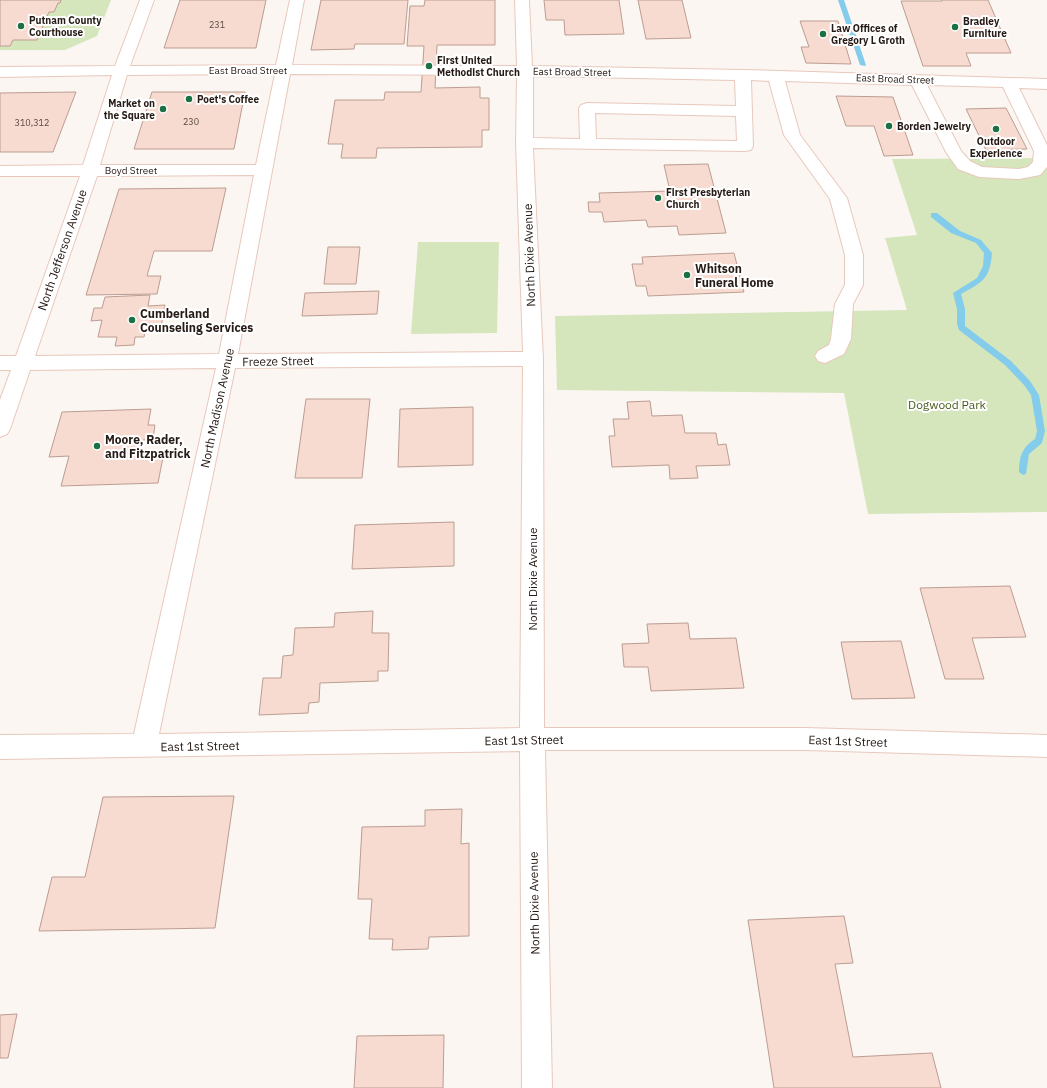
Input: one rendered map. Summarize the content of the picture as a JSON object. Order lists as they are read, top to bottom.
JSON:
{
  "streets": {
    "street": [
      "East Broad Street",
      "Boyd Street",
      "North Jefferson Avenue",
      "North Dixie Avenue",
      "Freeze Street",
      "North Madison Avenue",
      "East 1st Street"
    ]
  },
  "crossings": [
    ["East Broad Street", "North Jefferson Avenue"],
    ["East Broad Street", "North Dixie Avenue"],
    ["East Broad Street", "North Madison Avenue"],
    ["Boyd Street", "North Jefferson Avenue"],
    ["Boyd Street", "North Madison Avenue"],
    ["North Jefferson Avenue", "Freeze Street"],
    ["North Dixie Avenue", "Freeze Street"],
    ["North Dixie Avenue", "East 1st Street"],
    ["Freeze Street", "North Madison Avenue"],
    ["North Madison Avenue", "East 1st Street"]
  ],
  "parks": ["Dogwood Park"],
  "places": [
    "Putnam County Courthouse",
    "Bradley Furniture",
    "Law Offices of Gregory L Groth",
    "First United Methodist Church",
    "Poet's Coffee",
    "Market on the Square",
    "Borden Jewelry",
    "Outdoor Experience",
    "First Presbyterian Church",
    "Whitson Funeral Home",
    "Cumberland Counseling Services",
    "Moore, Rader, and Fitzpatrick"
  ],
  "house_numbers": ["231", "230", "310,312"]
}
